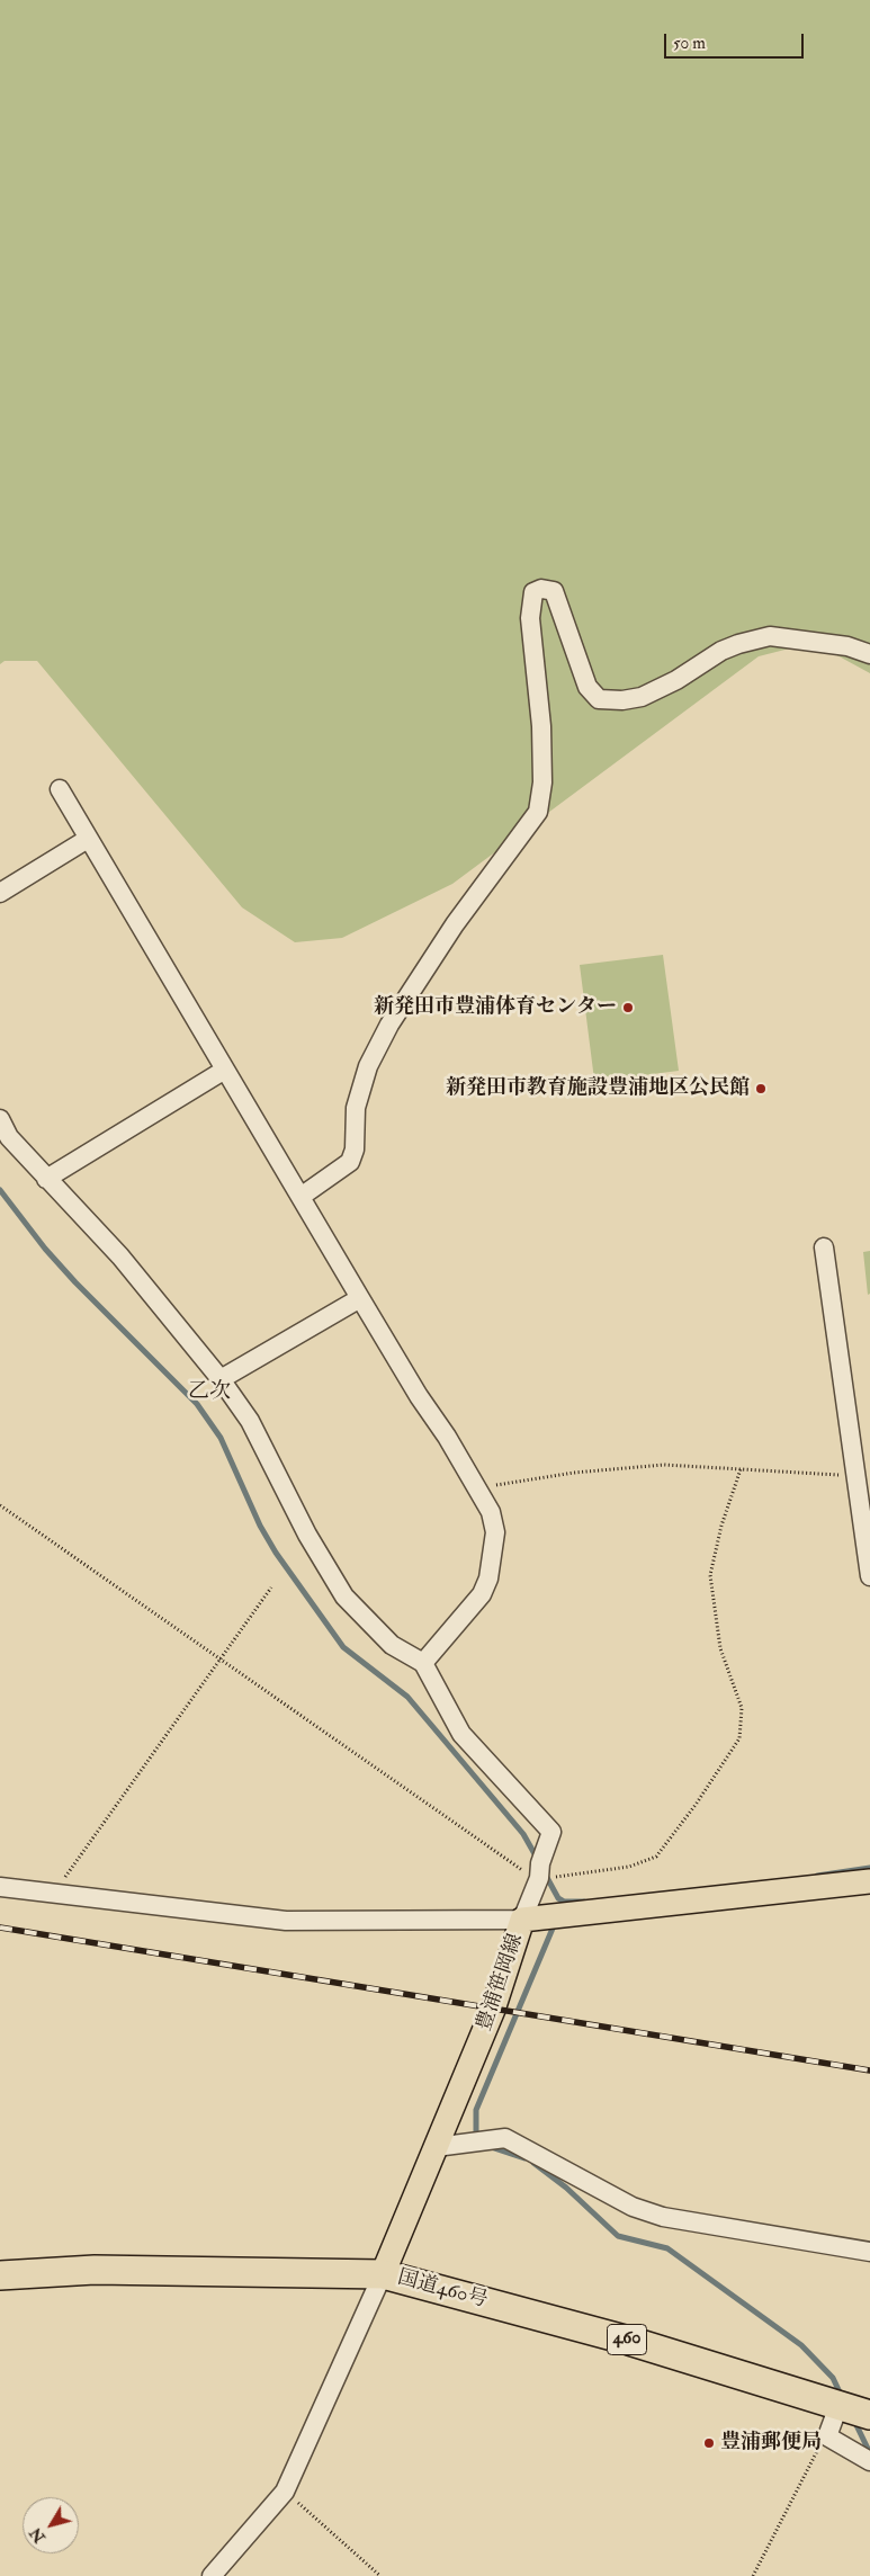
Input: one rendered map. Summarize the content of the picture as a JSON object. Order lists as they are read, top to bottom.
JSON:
{
  "streets": {
    "highway": ["国道460号", "460"],
    "main road": ["豊浦笹岡線"]
  },
  "crossings": [
    ["豊浦笹岡線", "国道460号"]
  ],
  "districts": ["乙次"],
  "places": ["新発田市豊浦体育センター", "新発田市教育施設豊浦地区公民館", "豊浦郵便局"],
  "scale_bar": "50 m",
  "north": "bottom left"
}
